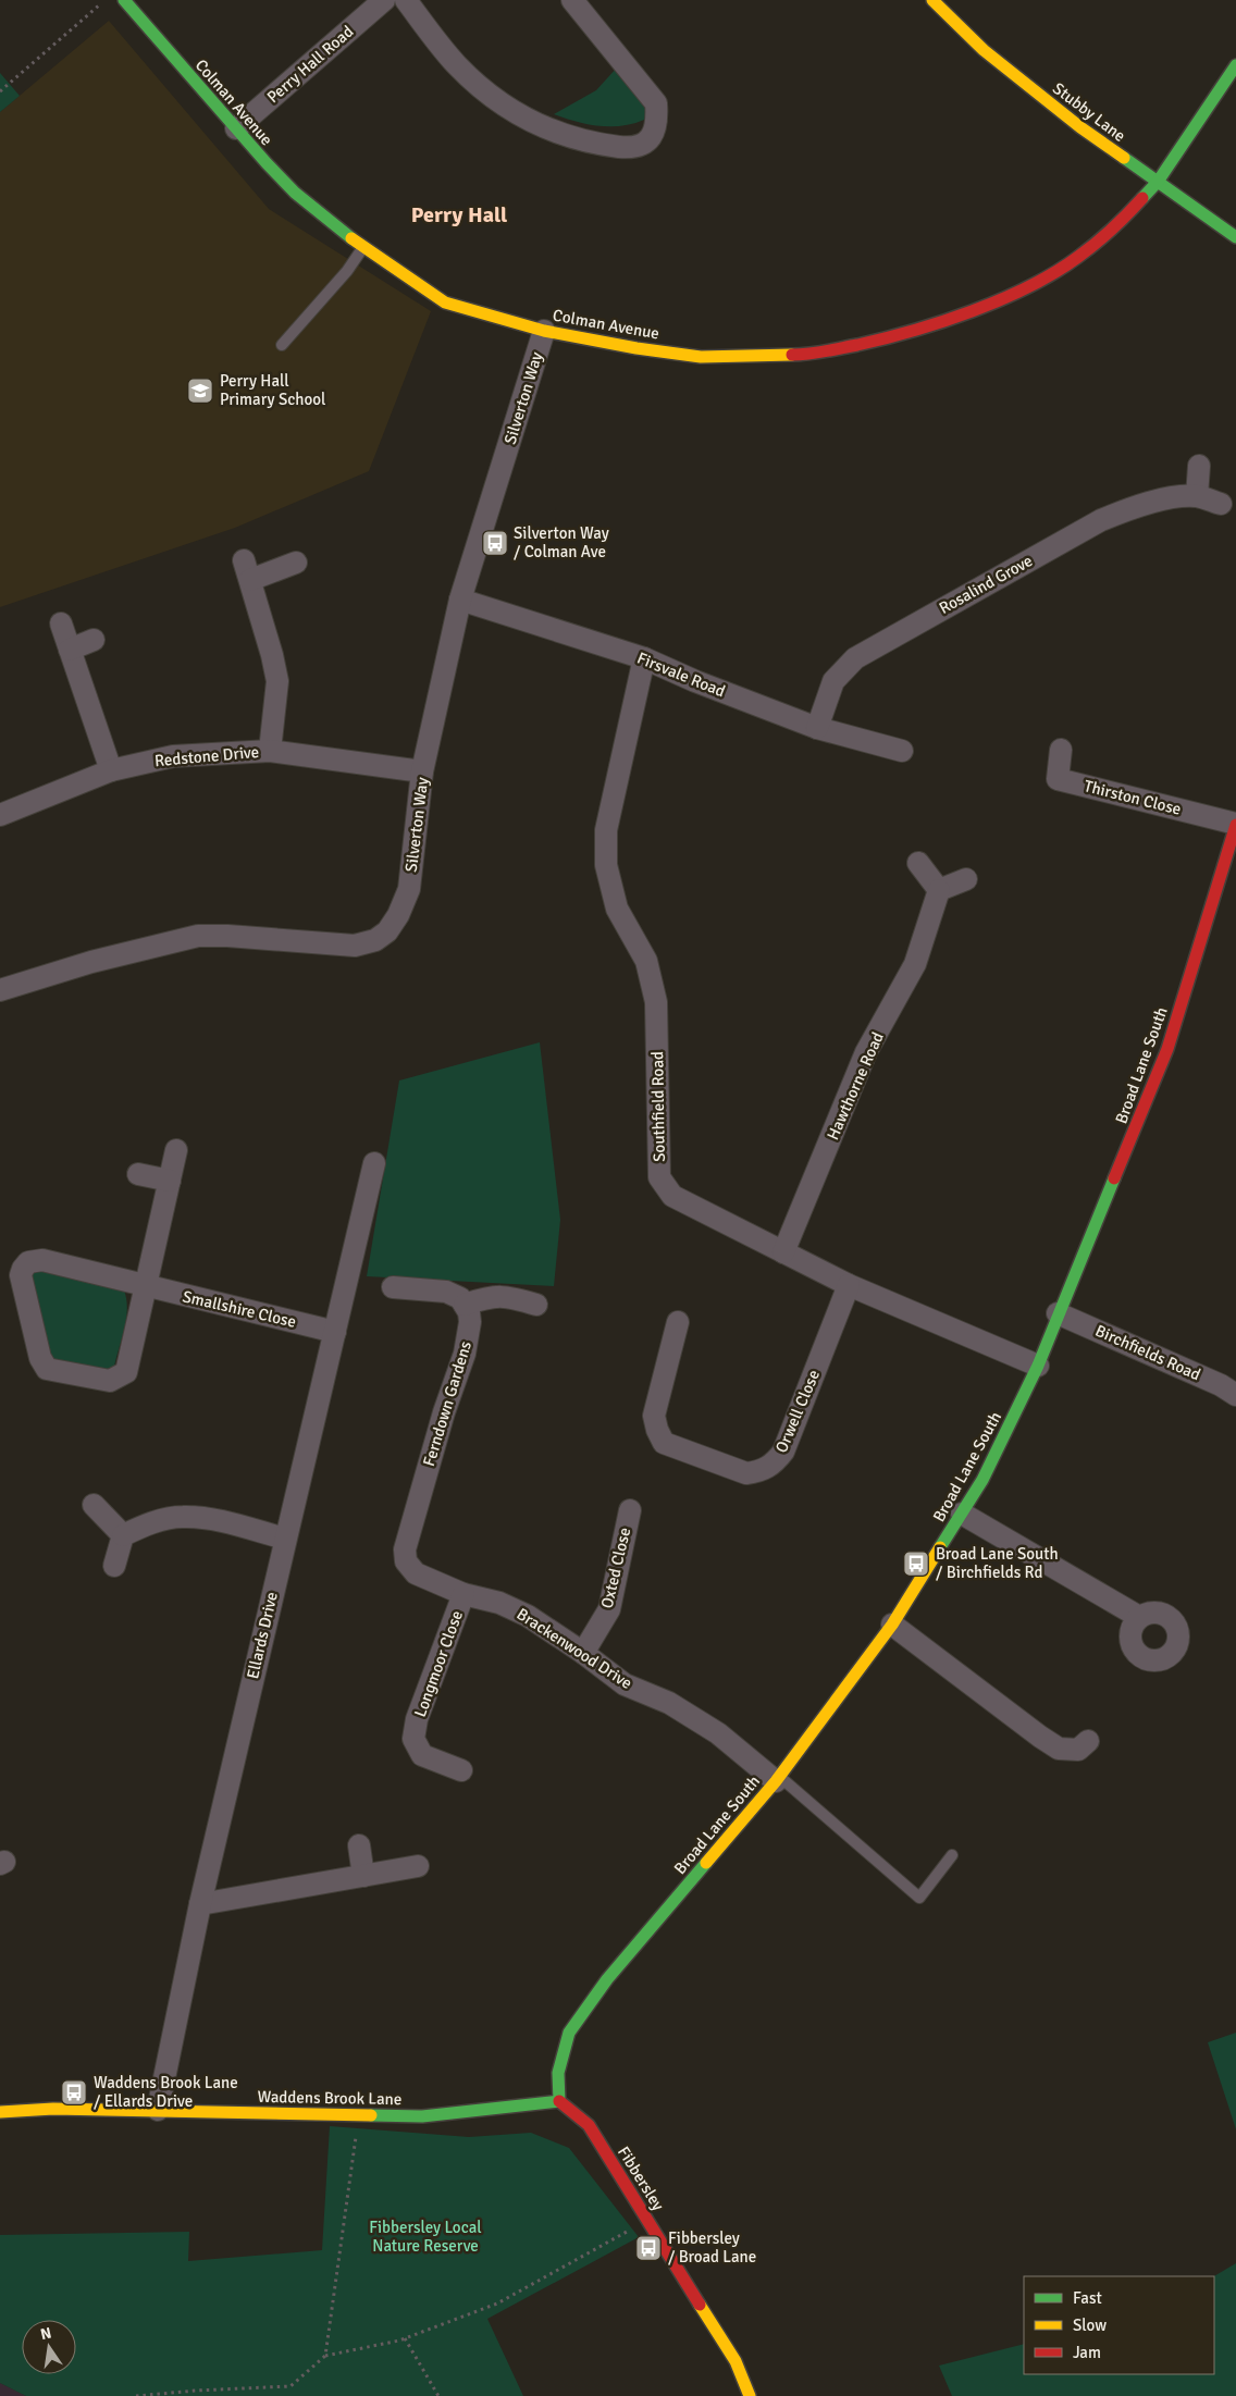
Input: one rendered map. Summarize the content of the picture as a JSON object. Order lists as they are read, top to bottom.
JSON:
{
  "streets": {
    "street": [
      "Perry Hall Road",
      "Colman Avenue",
      "Stubby Lane",
      "Silverton Way",
      "Rosalind Grove",
      "Firsvale Road",
      "Redstone Drive",
      "Thirston Close",
      "Broad Lane South",
      "Hawthorne Road",
      "Southfield Road",
      "Smallshire Close",
      "Birchfields Road",
      "Ferndown Gardens",
      "Orwell Close",
      "Oxted Close",
      "Ellards Drive",
      "Brackenwood Drive",
      "Longmoor Close",
      "Waddens Brook Lane",
      "Fibbersley"
    ]
  },
  "crossings": [
    ["Perry Hall Road", "Colman Avenue"],
    ["Colman Avenue", "Stubby Lane"],
    ["Colman Avenue", "Silverton Way"],
    ["Silverton Way", "Firsvale Road"],
    ["Silverton Way", "Redstone Drive"],
    ["Rosalind Grove", "Firsvale Road"],
    ["Firsvale Road", "Southfield Road"],
    ["Thirston Close", "Broad Lane South"],
    ["Broad Lane South", "Southfield Road"],
    ["Broad Lane South", "Birchfields Road"],
    ["Broad Lane South", "Brackenwood Drive"],
    ["Broad Lane South", "Waddens Brook Lane"],
    ["Broad Lane South", "Fibbersley"],
    ["Hawthorne Road", "Southfield Road"],
    ["Southfield Road", "Orwell Close"],
    ["Smallshire Close", "Ellards Drive"],
    ["Ferndown Gardens", "Brackenwood Drive"],
    ["Oxted Close", "Brackenwood Drive"],
    ["Ellards Drive", "Waddens Brook Lane"],
    ["Brackenwood Drive", "Longmoor Close"],
    ["Waddens Brook Lane", "Fibbersley"]
  ],
  "districts": ["Perry Hall"],
  "parks": ["Fibbersley Local Nature Reserve"],
  "places": {
    "school or university": ["Perry Hall Primary School"],
    "bus stop": [
      "Silverton Way / Colman Ave",
      "Broad Lane South / Birchfields Rd",
      "Waddens Brook Lane / Ellards Drive",
      "Fibbersley / Broad Lane"
    ]
  },
  "legend": ["Fast", "Slow", "Jam"],
  "north": "top"
}
